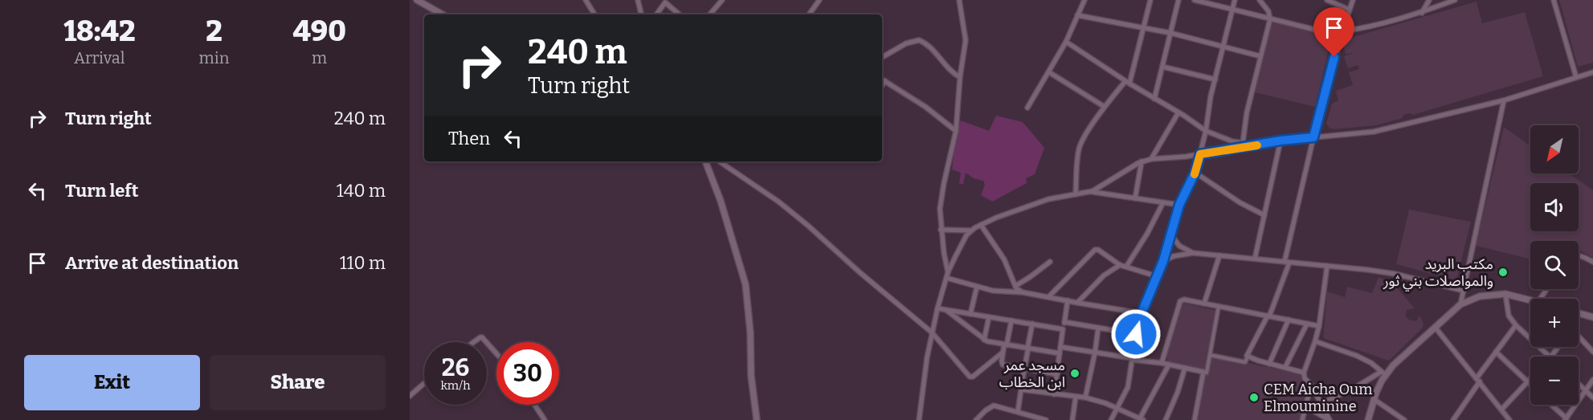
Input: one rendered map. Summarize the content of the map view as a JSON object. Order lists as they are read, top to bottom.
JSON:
{
  "places": ["مكتب البريد والمواصلات بني ثور", "مسجد عمر ابن الخطاب", "CEM Aicha Oum Elmouminine"],
  "north": "bottom left",
  "page": {
    "eta": [
      "18:42",
      "Arrival",
      "2",
      "min",
      "490",
      "m"
    ],
    "turn": ["240 m", "Turn right"],
    "list": [
      {
        "name": "Turn right",
        "value": "240 m"
      },
      {
        "name": "Turn left",
        "value": "140 m"
      },
      {
        "name": "Arrive at destination",
        "value": "110 m"
      }
    ],
    "then": "Then",
    "map_buttons": ["+", "−"],
    "speed": "26 km/h",
    "limit": "30",
    "buttons": ["Exit", "Share"]
  }
}
